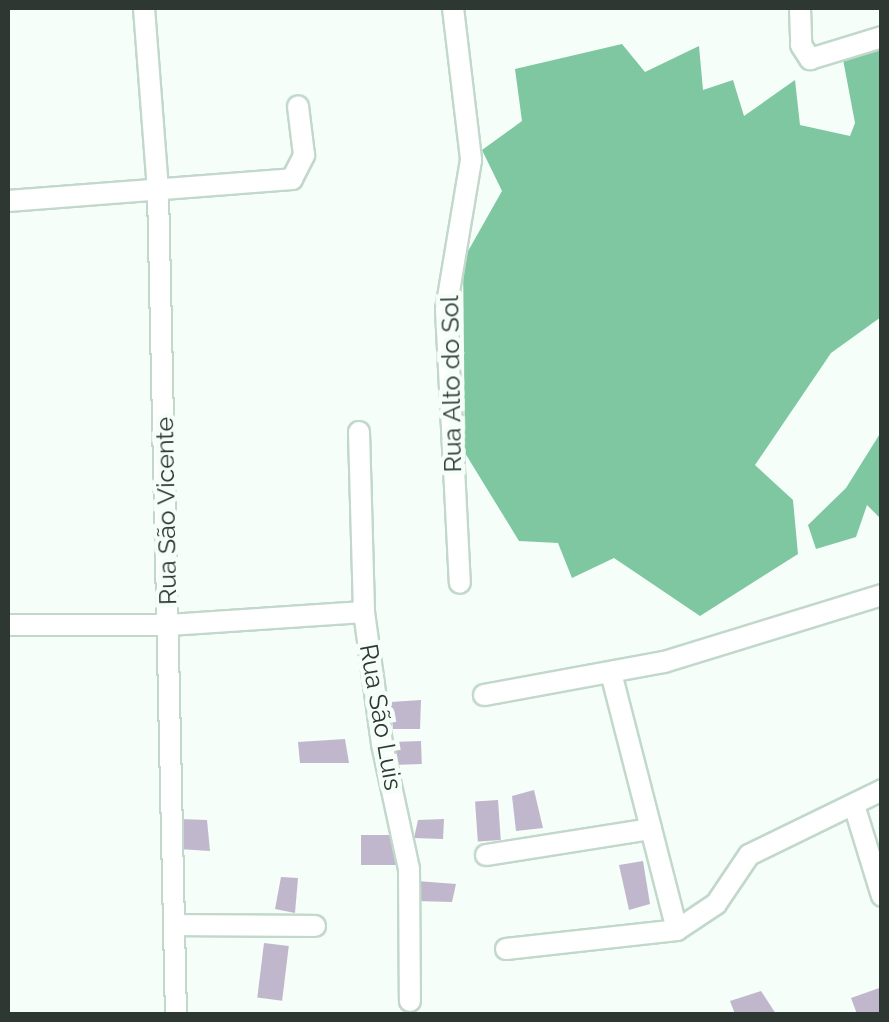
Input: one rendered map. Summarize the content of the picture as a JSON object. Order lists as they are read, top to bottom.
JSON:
{
  "streets": {
    "street": ["Rua Alto do Sol", "Rua São Vicente", "Rua São Luis"]
  }
}
